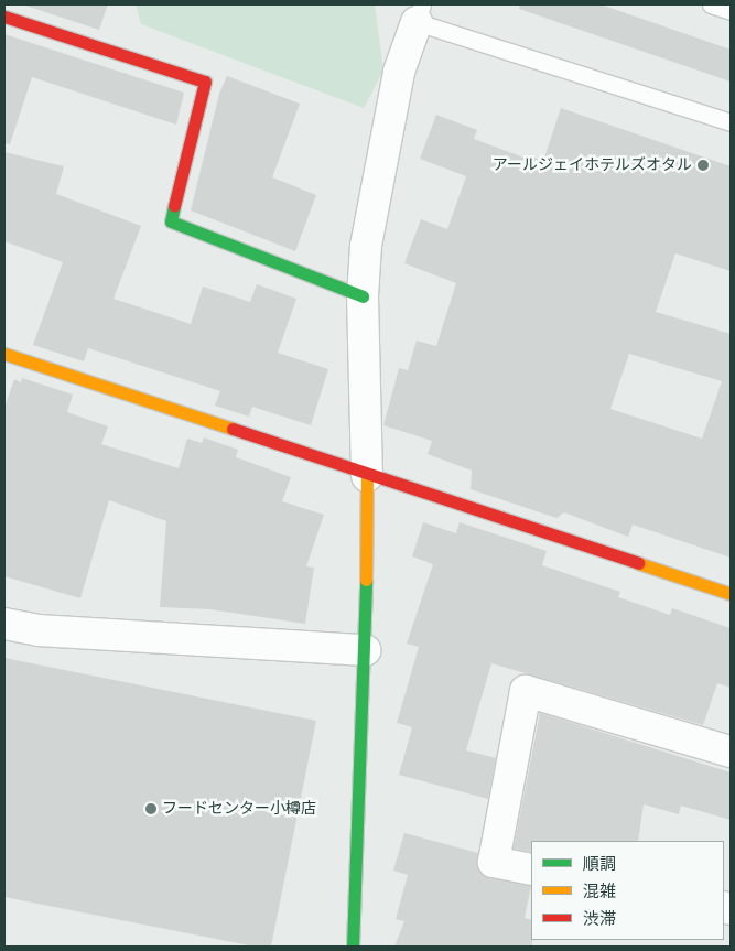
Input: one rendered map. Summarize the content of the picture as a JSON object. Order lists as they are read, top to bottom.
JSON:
{
  "places": ["アールジェイホテルズオタル", "フードセンター小樽店"],
  "legend": ["順調", "混雑", "渋滞"]
}
